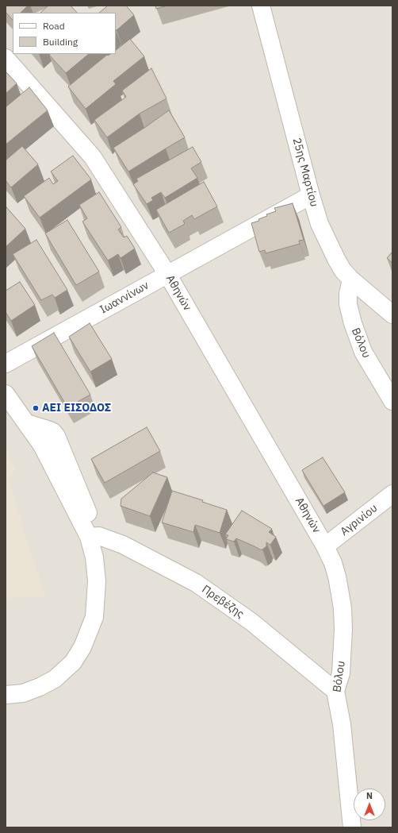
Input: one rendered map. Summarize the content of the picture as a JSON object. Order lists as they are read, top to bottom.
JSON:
{
  "streets": {
    "street": [
      "25ης Μαρτίου",
      "Αθηνών",
      "Ιωαννίνων",
      "Βόλου",
      "Αγρινίου",
      "Πρεβέζης"
    ]
  },
  "crossings": [
    ["25ης Μαρτίου", "Ιωαννίνων"],
    ["25ης Μαρτίου", "Βόλου"],
    ["Αθηνών", "Ιωαννίνων"],
    ["Αθηνών", "Βόλου"],
    ["Αθηνών", "Αγρινίου"],
    ["Βόλου", "Αγρινίου"],
    ["Βόλου", "Πρεβέζης"]
  ],
  "places": ["ΑΕΙ ΕΙΣΟΔΟΣ"],
  "legend": ["Road", "Building"],
  "north": "top"
}
